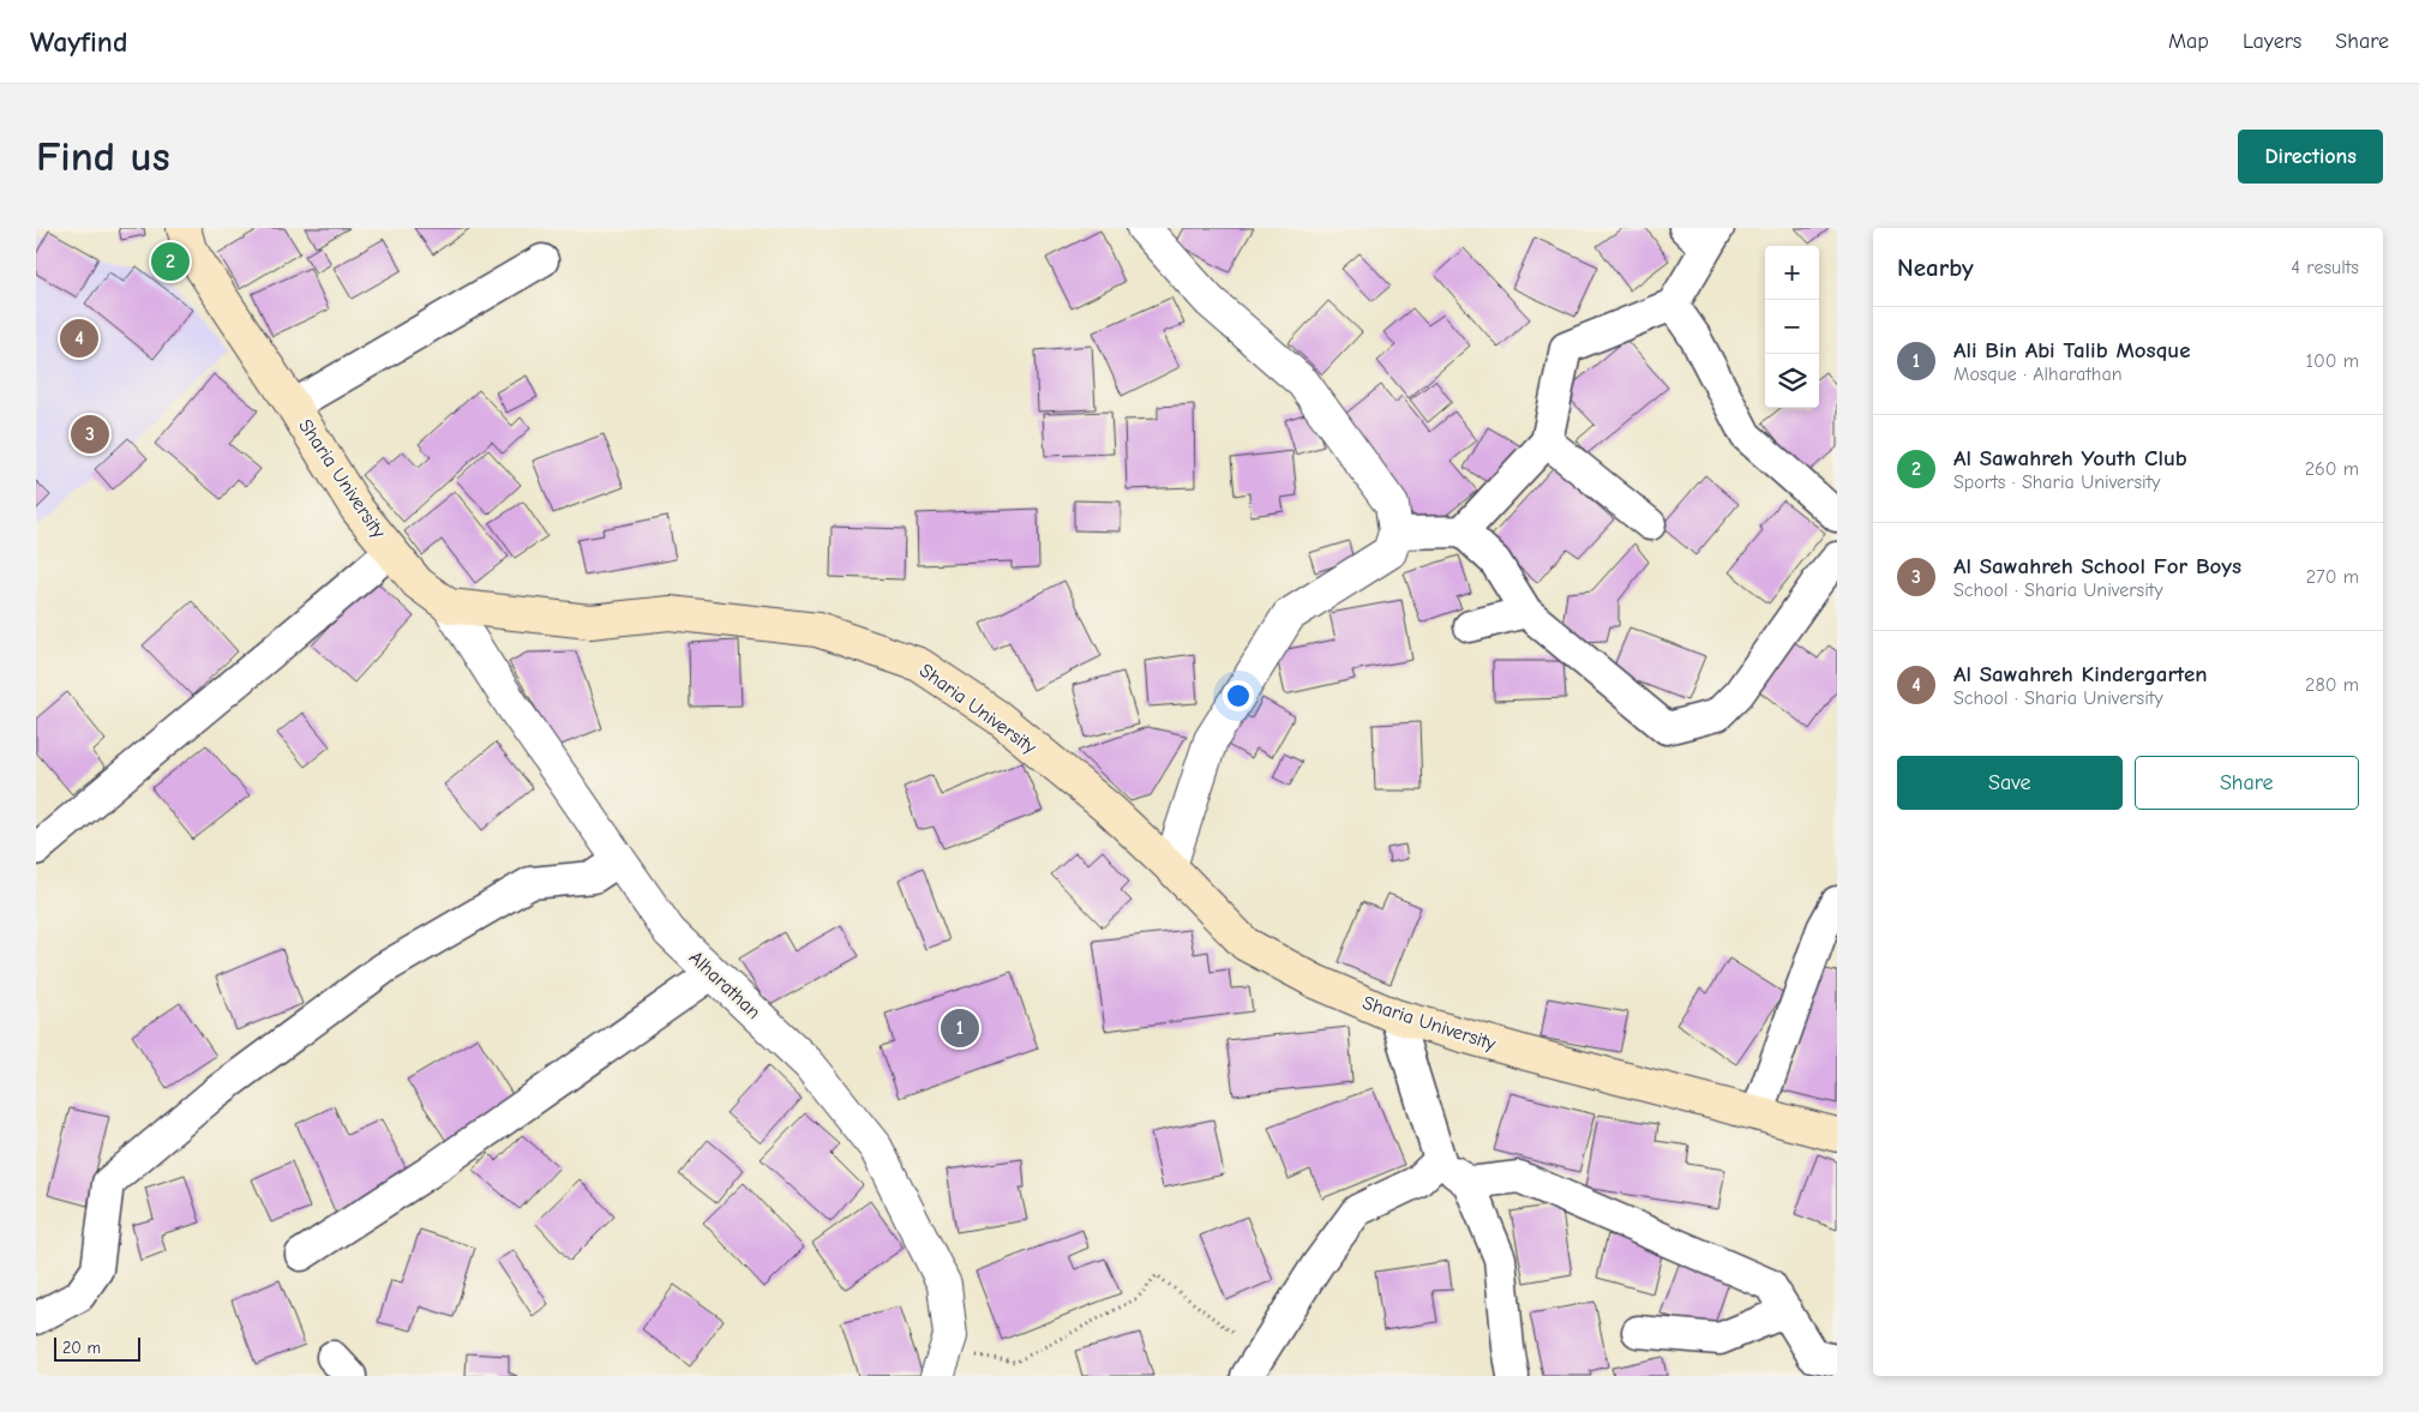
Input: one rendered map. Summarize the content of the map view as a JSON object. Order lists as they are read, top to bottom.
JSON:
{
  "streets": {
    "main road": ["Sharia University"],
    "street": ["Alharathan"]
  },
  "crossings": [
    ["Sharia University", "Alharathan"]
  ],
  "scale_bar": "20 m",
  "page": {
    "header": "Wayfind",
    "nav": ["Map", "Layers", "Share"],
    "buttons": [
      "Directions",
      ["Save", "Share"]
    ],
    "title": "Find us",
    "heading": ["Nearby", "4 results"],
    "pins": [
      "2",
      "4",
      "3",
      "1"
    ],
    "map_buttons": ["+", "−"],
    "list": [
      {
        "mark": "1",
        "name": "Ali Bin Abi Talib Mosque",
        "note": "Mosque · Alharathan",
        "value": "100 m"
      },
      {
        "mark": "2",
        "name": "Al Sawahreh Youth Club",
        "note": "Sports · Sharia University",
        "value": "260 m"
      },
      {
        "mark": "3",
        "name": "Al Sawahreh School For Boys",
        "note": "School · Sharia University",
        "value": "270 m"
      },
      {
        "mark": "4",
        "name": "Al Sawahreh Kindergarten",
        "note": "School · Sharia University",
        "value": "280 m"
      }
    ],
    "scale": "20 m"
  }
}
